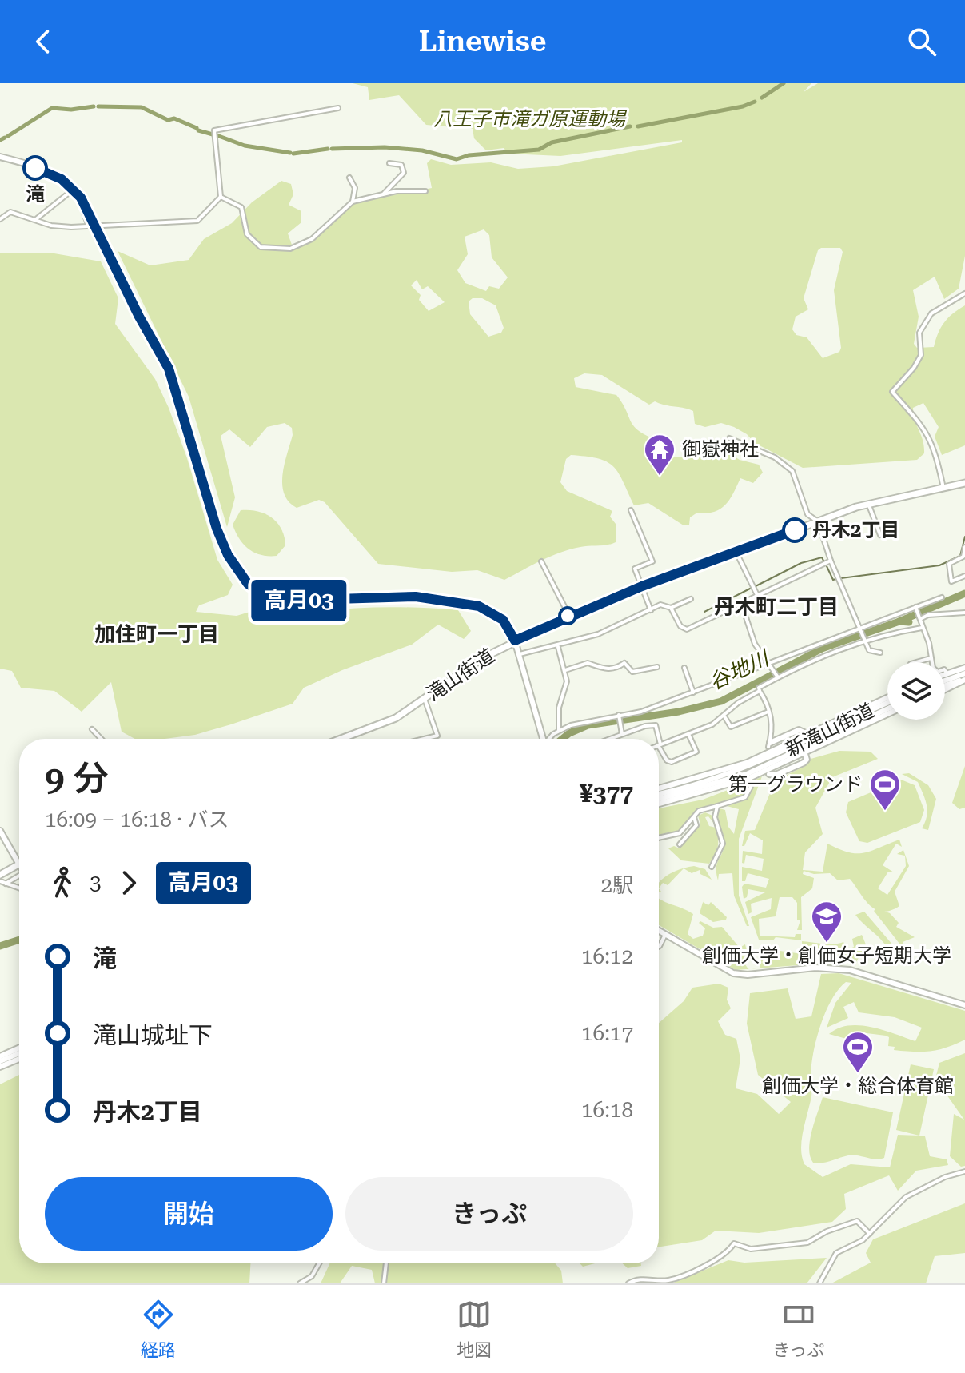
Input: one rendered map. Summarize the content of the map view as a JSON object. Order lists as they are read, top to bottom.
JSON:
{
  "streets": {
    "highway": ["滝山街道"],
    "main road": ["新滝山街道"]
  },
  "districts": ["丹木町二丁目", "加住町一丁目"],
  "water": ["谷地川"],
  "parks": ["八王子市滝ガ原運動場"],
  "places": {
    "other": ["滝", "丹木2丁目"],
    "temple": ["御嶽神社"],
    "sports": ["第一グラウンド", "創価大学・総合体育館"],
    "school or university": ["創価大学・創価女子短期大学"]
  },
  "lines": ["bus line 高月03"],
  "page": {
    "header": "Linewise",
    "on_map": "高月03",
    "heading": ["9 分", "16:09 – 16:18 · バス", "¥377"],
    "legs": ["3", "高月03", "2駅"],
    "list": [
      {
        "name": "滝",
        "value": "16:12"
      },
      {
        "name": "滝山城址下",
        "value": "16:17"
      },
      {
        "name": "丹木2丁目",
        "value": "16:18"
      }
    ],
    "buttons": ["開始", "きっぷ"],
    "tabs": ["経路", "地図", "きっぷ"]
  }
}
